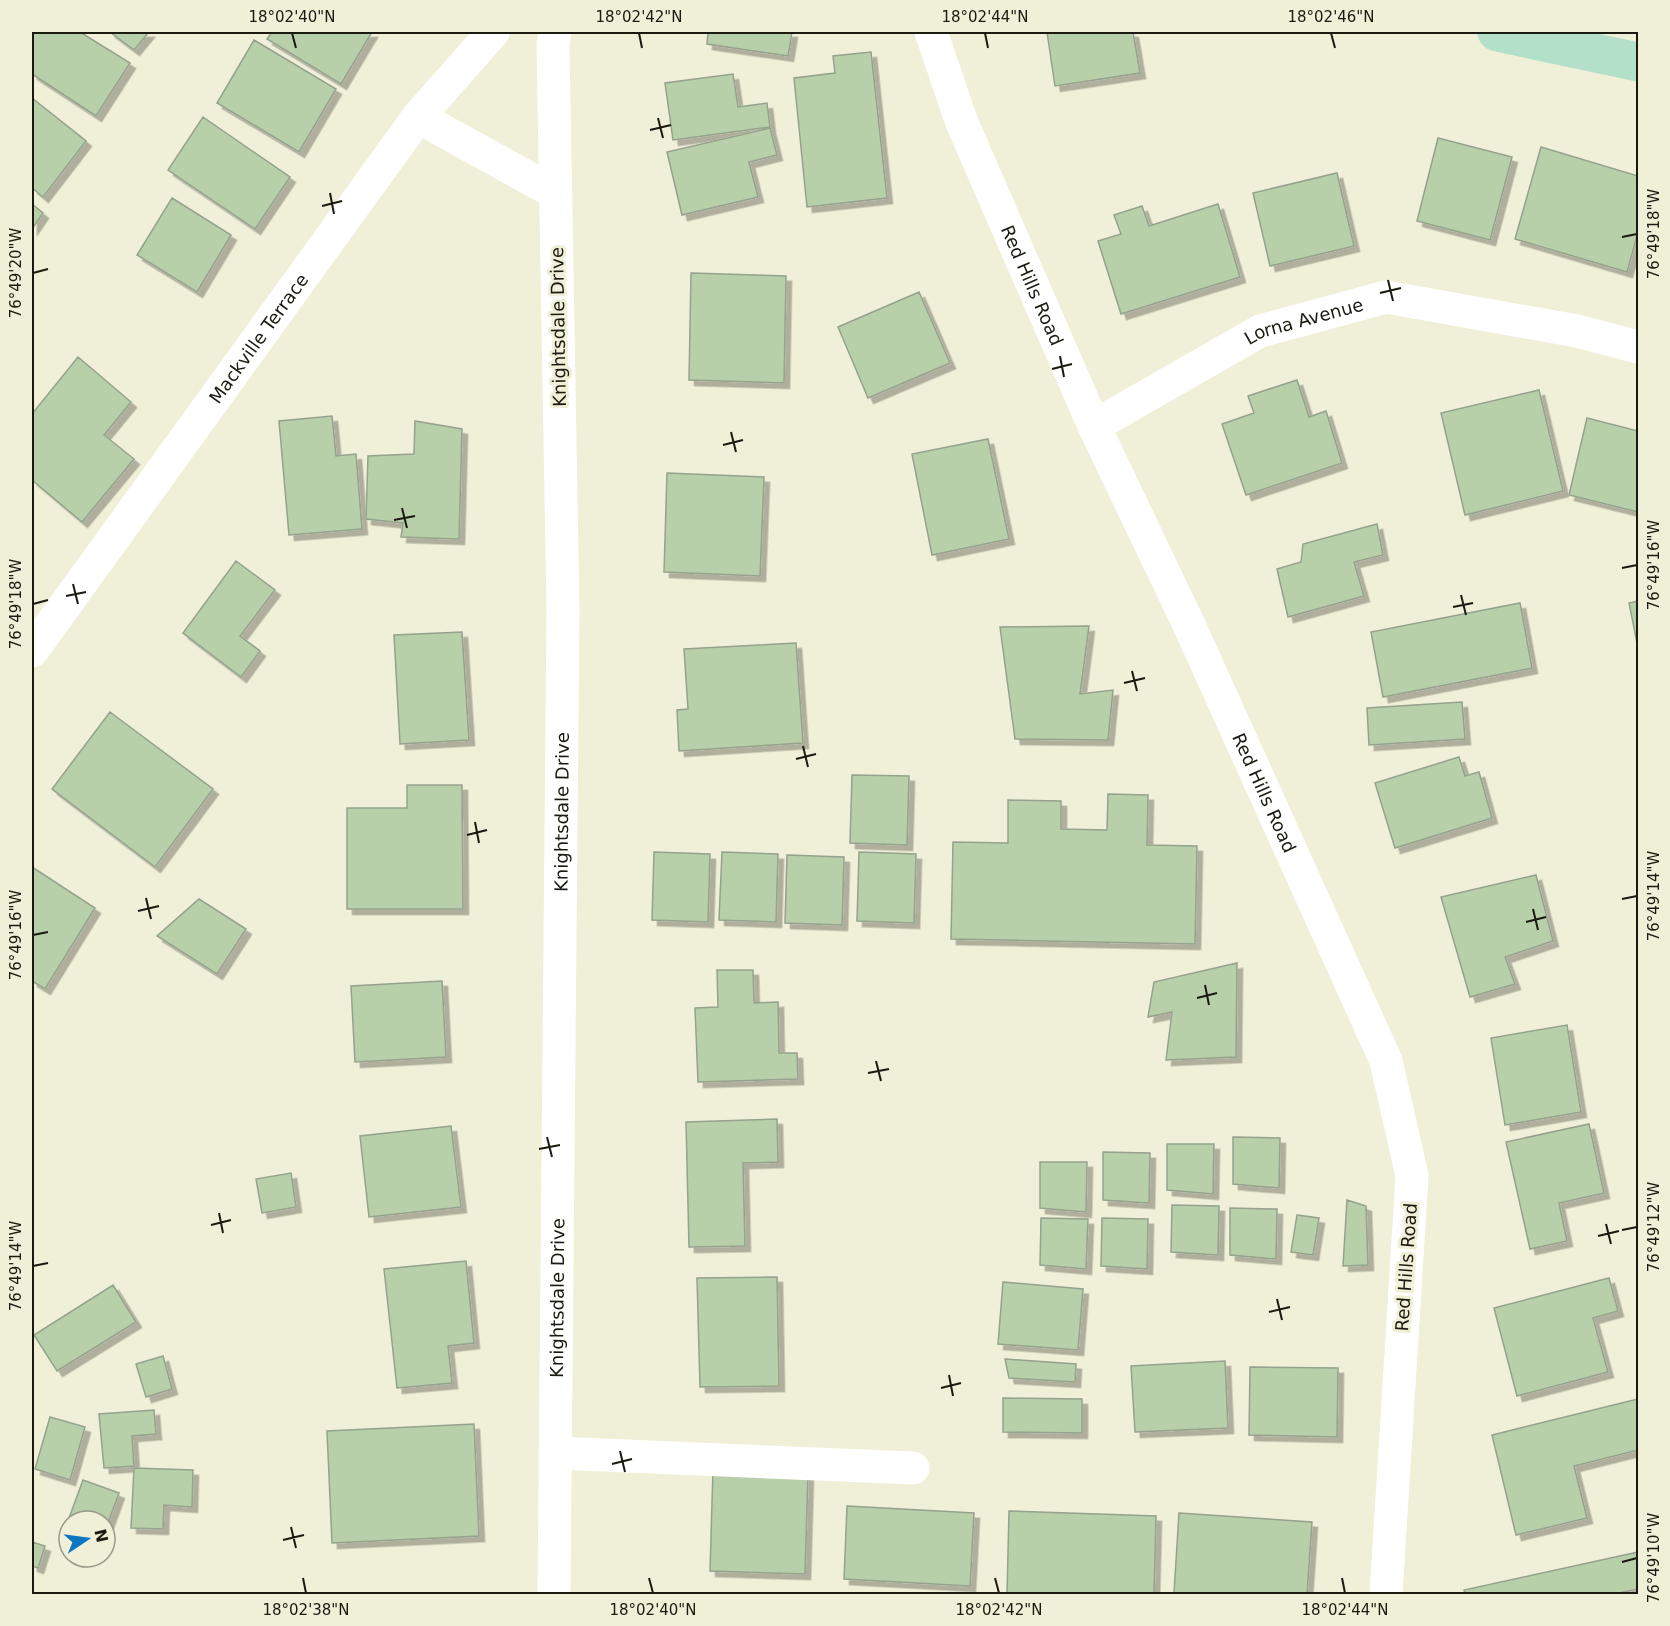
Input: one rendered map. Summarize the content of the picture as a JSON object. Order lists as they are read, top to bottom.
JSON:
{
  "streets": {
    "street": [
      "Red Hills Road",
      "Lorna Avenue",
      "Knightsdale Drive",
      "Mackville Terrace"
    ]
  },
  "crossings": [
    ["Red Hills Road", "Lorna Avenue"]
  ],
  "north": "right",
  "coordinates": [
    "18°02'40\"N",
    "18°02'42\"N",
    "18°02'44\"N",
    "18°02'46\"N",
    "76°49'18\"W",
    "76°49'20\"W",
    "76°49'16\"W",
    "76°49'14\"W",
    "76°49'12\"W",
    "76°49'10\"W",
    "18°02'38\"N"
  ]
}
